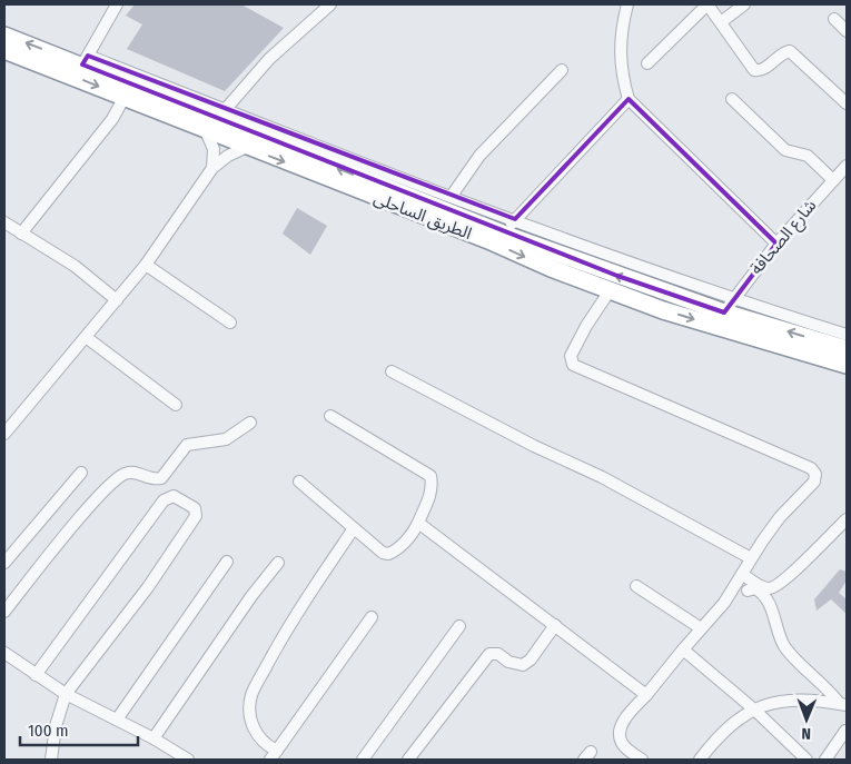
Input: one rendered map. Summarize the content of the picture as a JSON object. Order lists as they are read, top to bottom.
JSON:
{
  "streets": {
    "highway": ["الطريق الساحلى"],
    "street": ["شارع الصحافة"]
  },
  "crossings": [
    ["الطريق الساحلى", "شارع الصحافة"]
  ],
  "scale_bar": "100 m",
  "north": "bottom"
}
